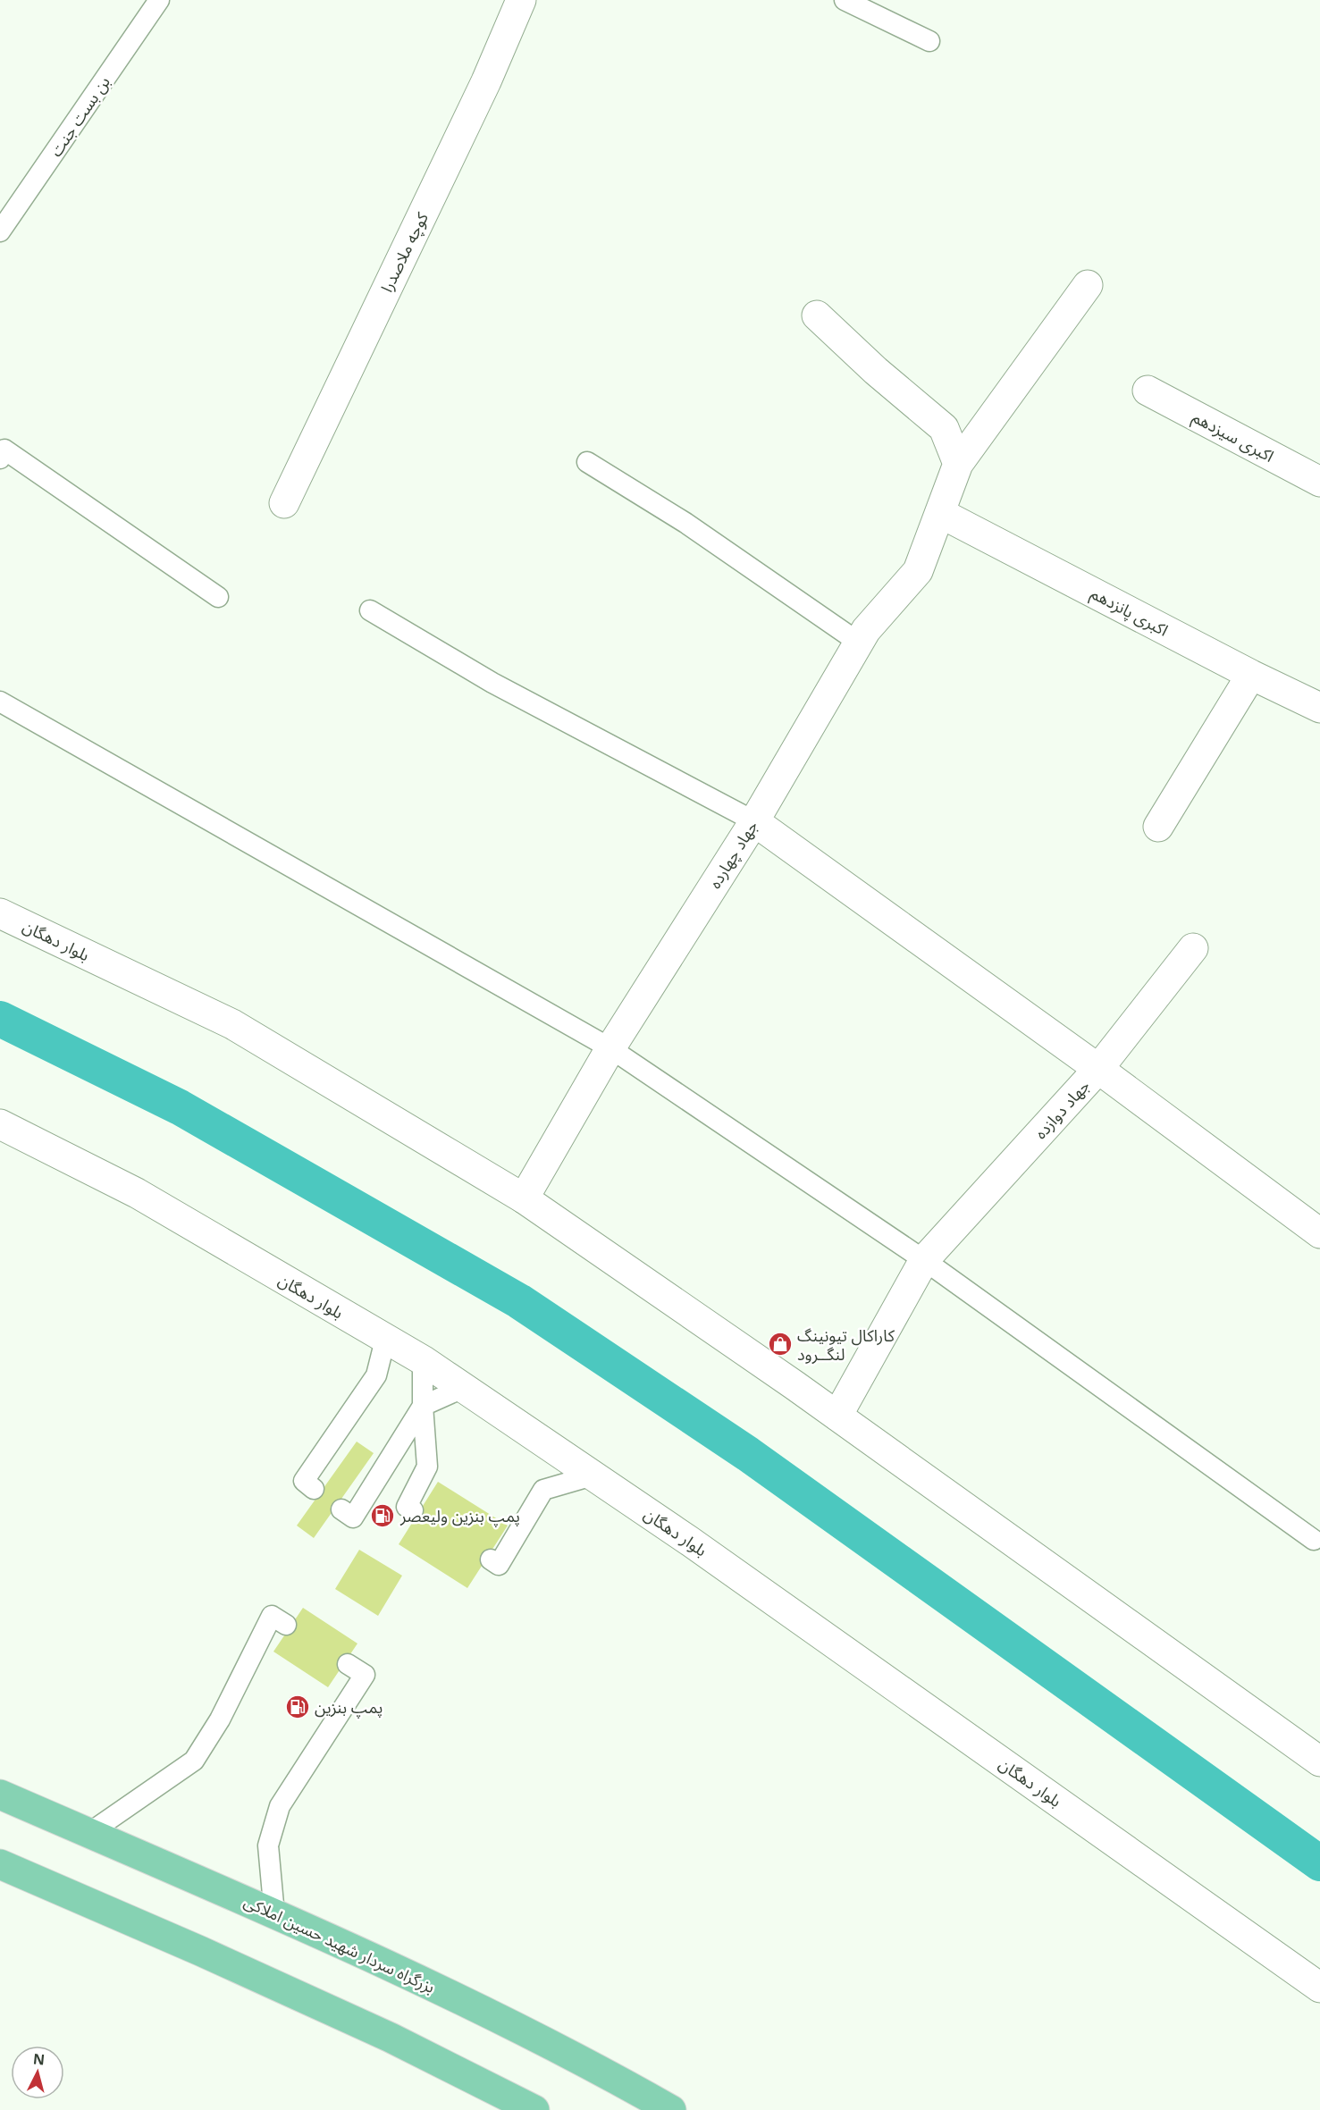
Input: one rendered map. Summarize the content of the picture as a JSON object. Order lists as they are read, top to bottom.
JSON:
{
  "streets": {
    "highway": ["بزرگراه سردار شهید حسین املاکی"],
    "street": [
      "کوچه ملاصدرا",
      "اکبری سیزدهم",
      "اکبری پانزدهم",
      "جهاد چهارده",
      "بلوار دهگان",
      "جهاد دوازده"
    ],
    "lane": ["بن بست جنت"]
  },
  "crossings": [
    ["اکبری پانزدهم", "جهاد چهارده"],
    ["جهاد چهارده", "بلوار دهگان"],
    ["جهاد چهارده", "جهاد دوازده"],
    ["بلوار دهگان", "جهاد دوازده"]
  ],
  "places": {
    "shop": ["کاراکال تیونینگ لنگــرود"],
    "fuel station": ["پمپ بنزین ولیعصر", "پمپ بنزین"]
  },
  "north": "top"
}
